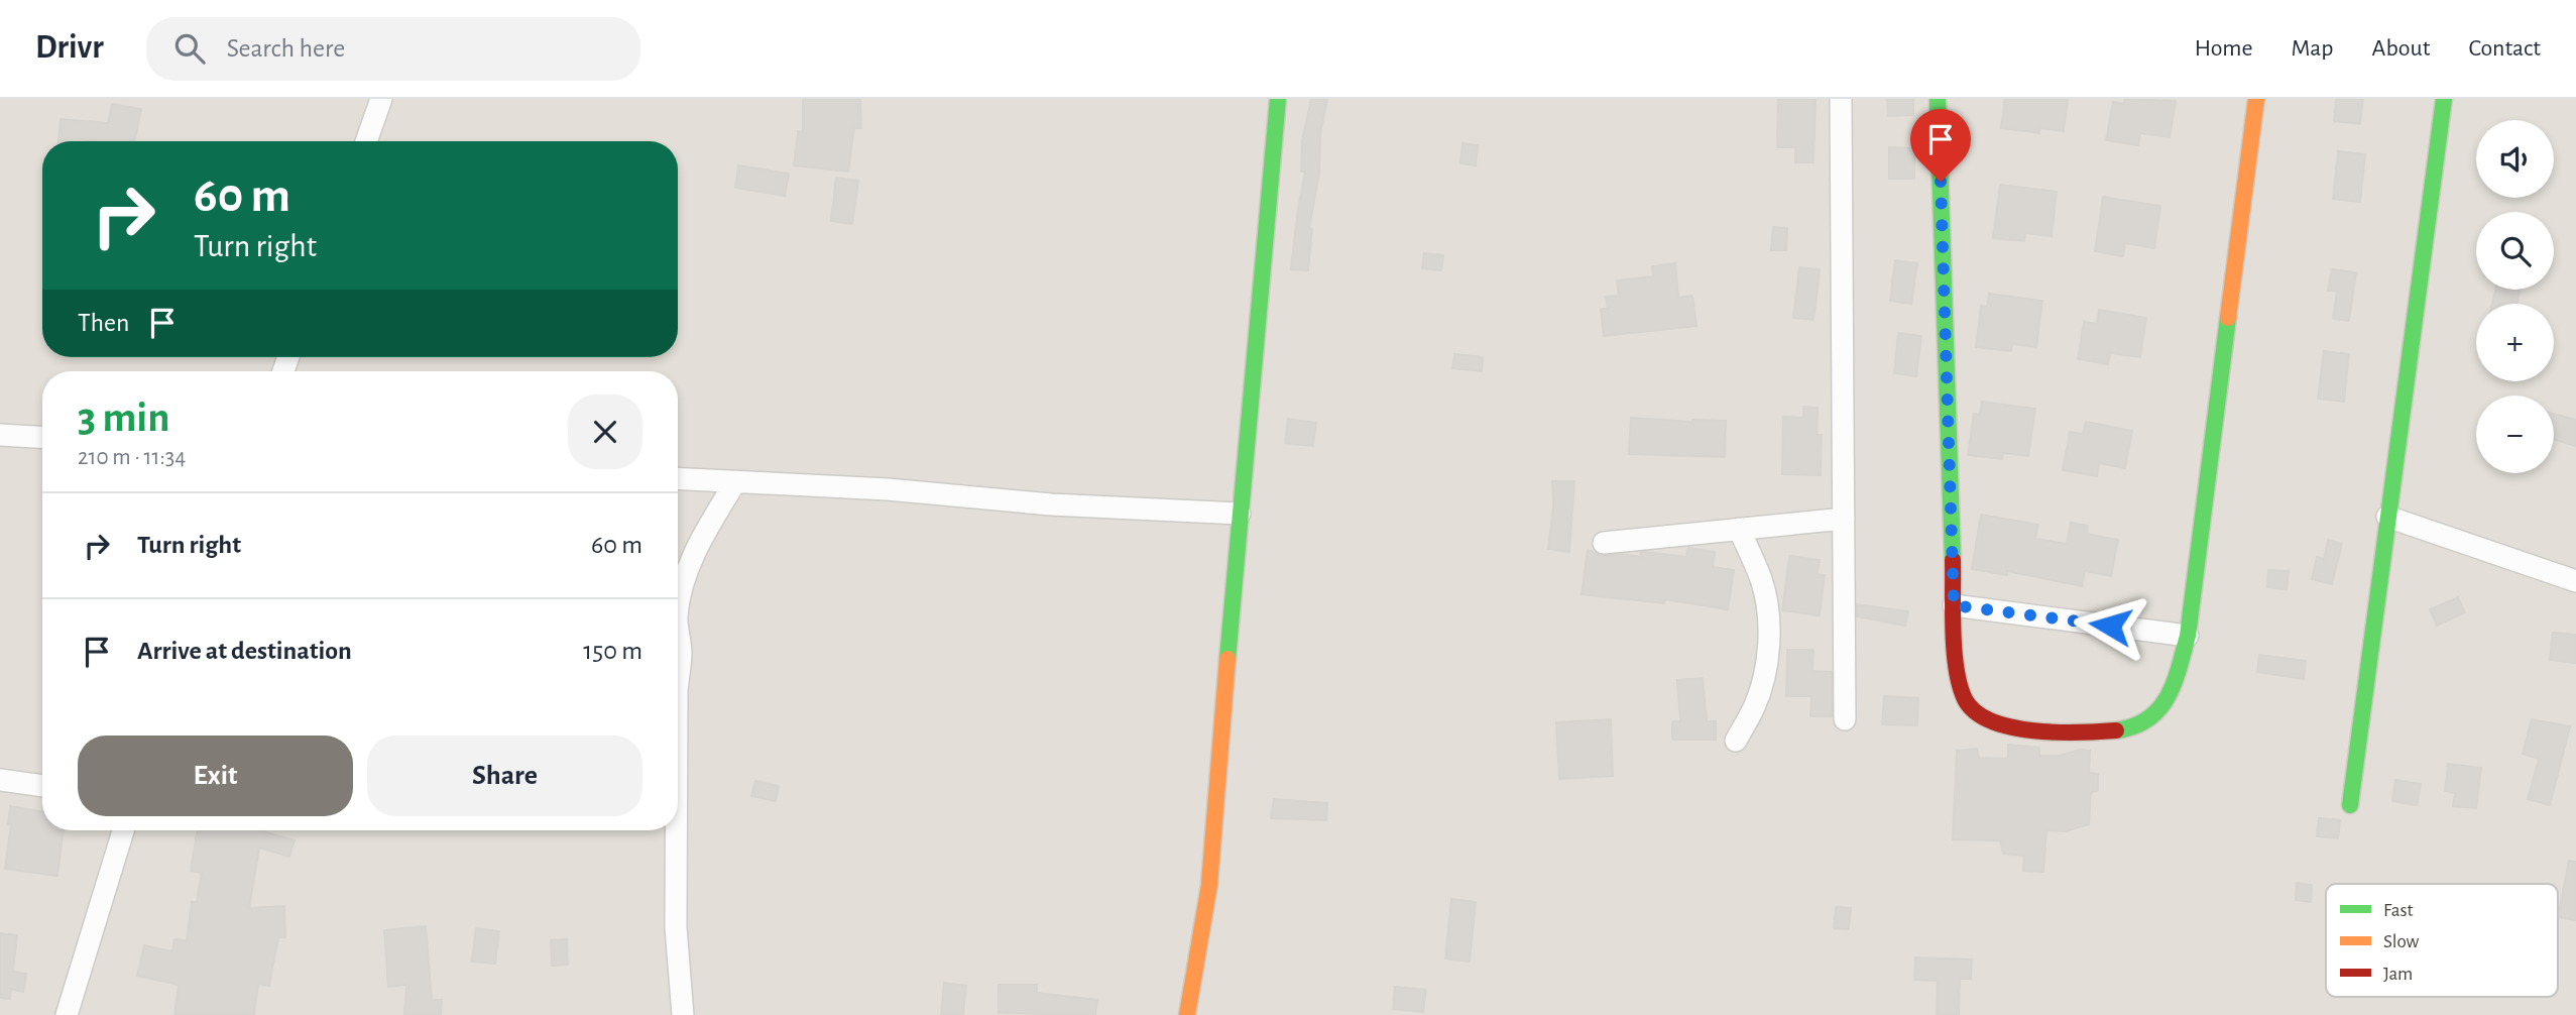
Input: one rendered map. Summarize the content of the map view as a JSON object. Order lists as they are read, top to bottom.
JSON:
{
  "legend": ["Fast", "Slow", "Jam"],
  "page": {
    "header": "Drivr",
    "search": "Search here",
    "nav": [
      "Home",
      "Map",
      "About",
      "Contact"
    ],
    "map_buttons": ["+", "−"],
    "turn": ["60 m", "Turn right"],
    "then": "Then",
    "heading": ["3 min", "210 m · 11:34"],
    "list": [
      {
        "name": "Turn right",
        "value": "60 m"
      },
      {
        "name": "Arrive at destination",
        "value": "150 m"
      }
    ],
    "buttons": ["Exit", "Share"]
  }
}
